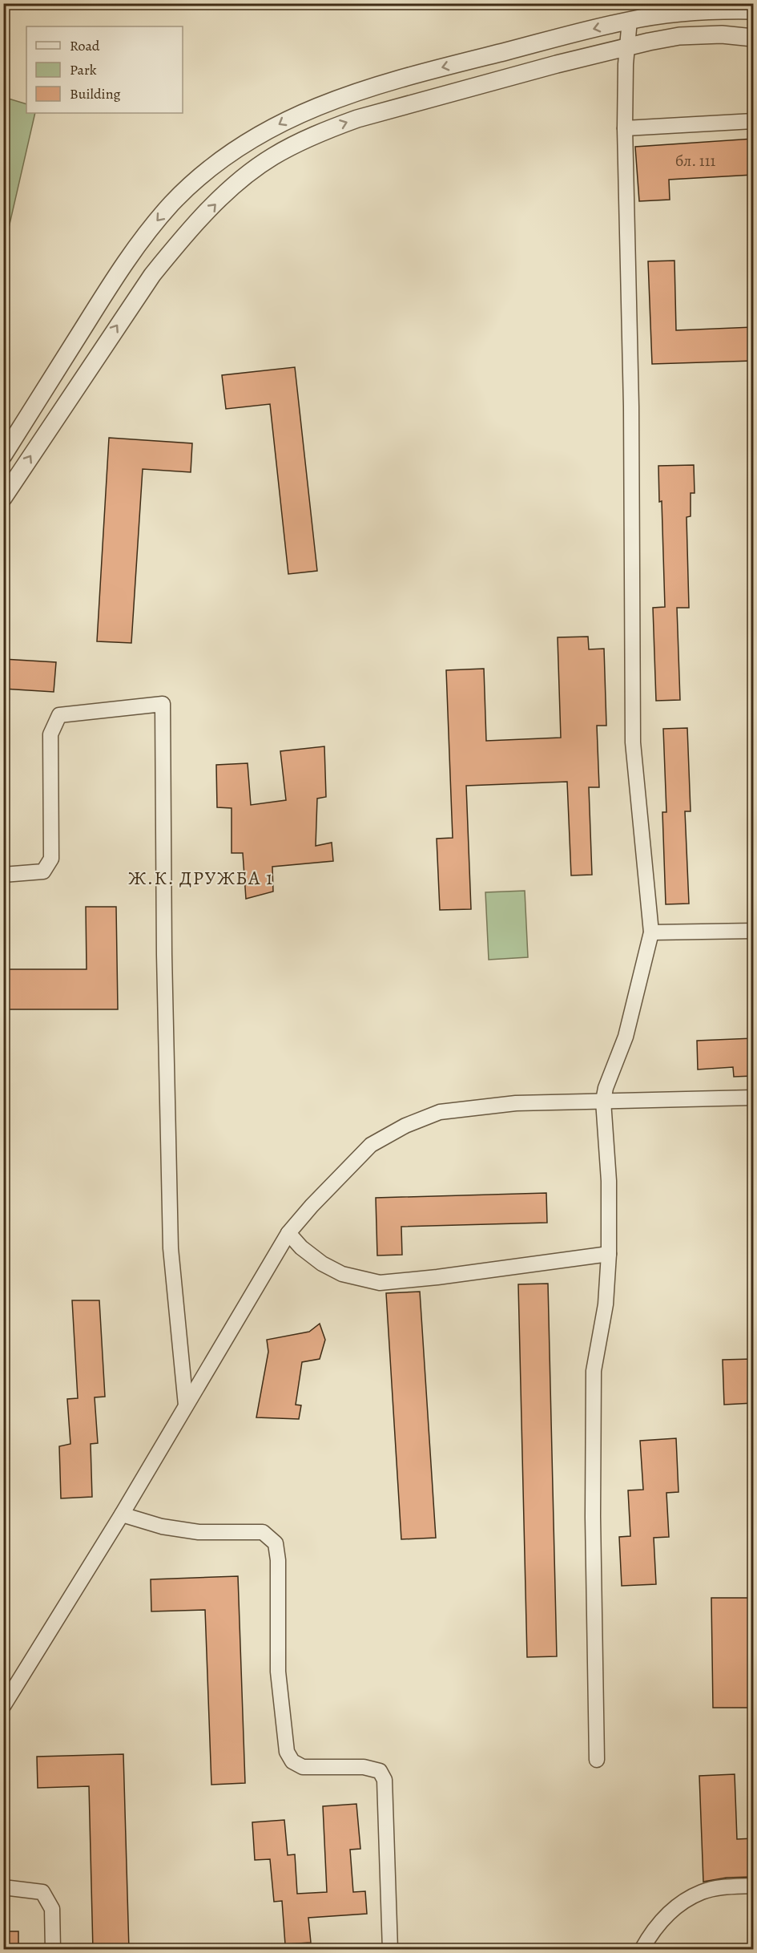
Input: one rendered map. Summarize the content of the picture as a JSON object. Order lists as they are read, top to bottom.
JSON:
{
  "districts": ["Ж.К. ДРУЖБА 1"],
  "house_numbers": ["бл. 111"],
  "legend": ["Road", "Park", "Building"]
}
